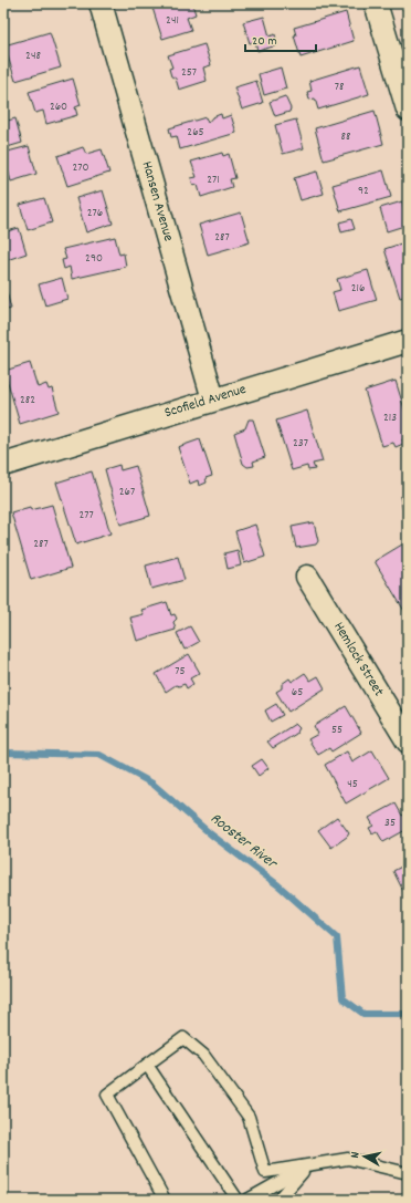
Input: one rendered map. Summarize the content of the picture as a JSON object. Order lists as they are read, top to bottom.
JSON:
{
  "streets": {
    "street": ["Hansen Avenue", "Scofield Avenue", "Hemlock Street"]
  },
  "crossings": [
    ["Hansen Avenue", "Scofield Avenue"]
  ],
  "water": ["Rooster River"],
  "house_numbers": [
    "241",
    "248",
    "257",
    "78",
    "260",
    "265",
    "88",
    "270",
    "271",
    "92",
    "276",
    "287",
    "290",
    "216",
    "282",
    "213",
    "237",
    "267",
    "277",
    "287",
    "75",
    "65",
    "55",
    "45",
    "35"
  ],
  "scale_bar": "20 m",
  "north": "left"
}
